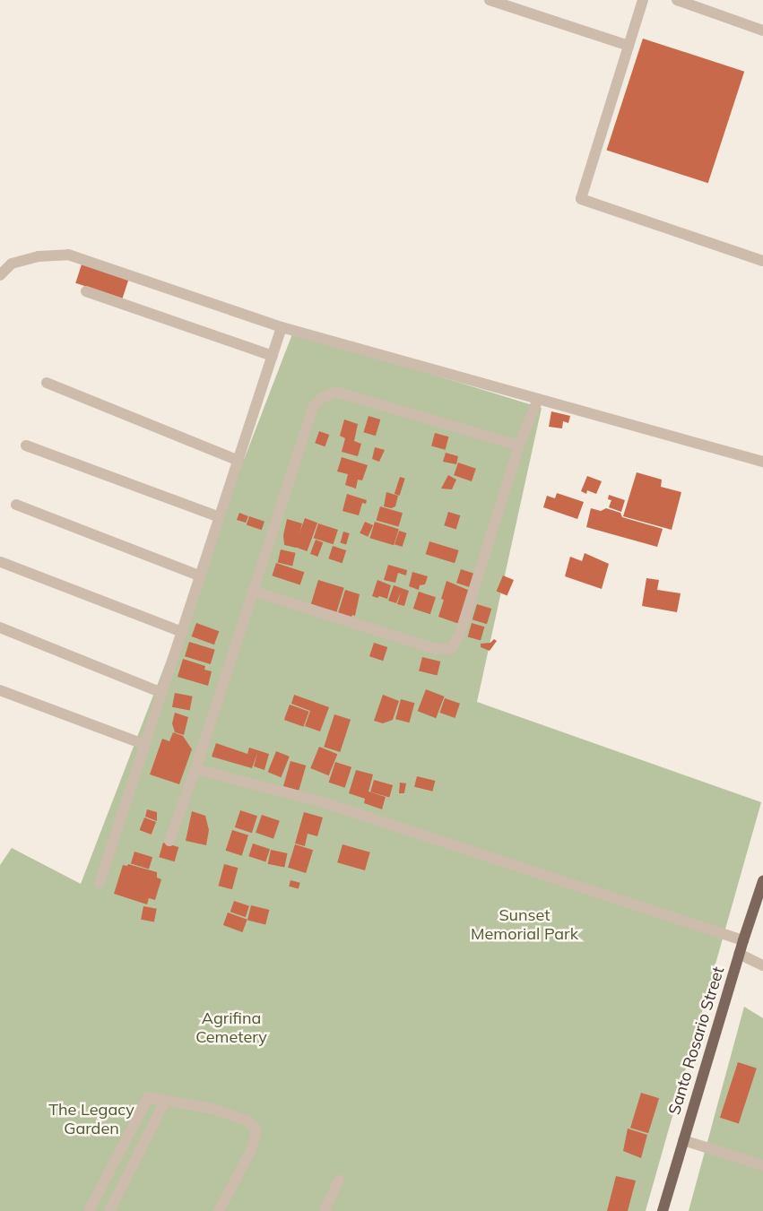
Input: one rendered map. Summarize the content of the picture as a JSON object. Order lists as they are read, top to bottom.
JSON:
{
  "streets": {
    "main road": ["Santo Rosario Street"]
  },
  "parks": ["Sunset Memorial Park", "Agrifina Cemetery", "The Legacy Garden"]
}
